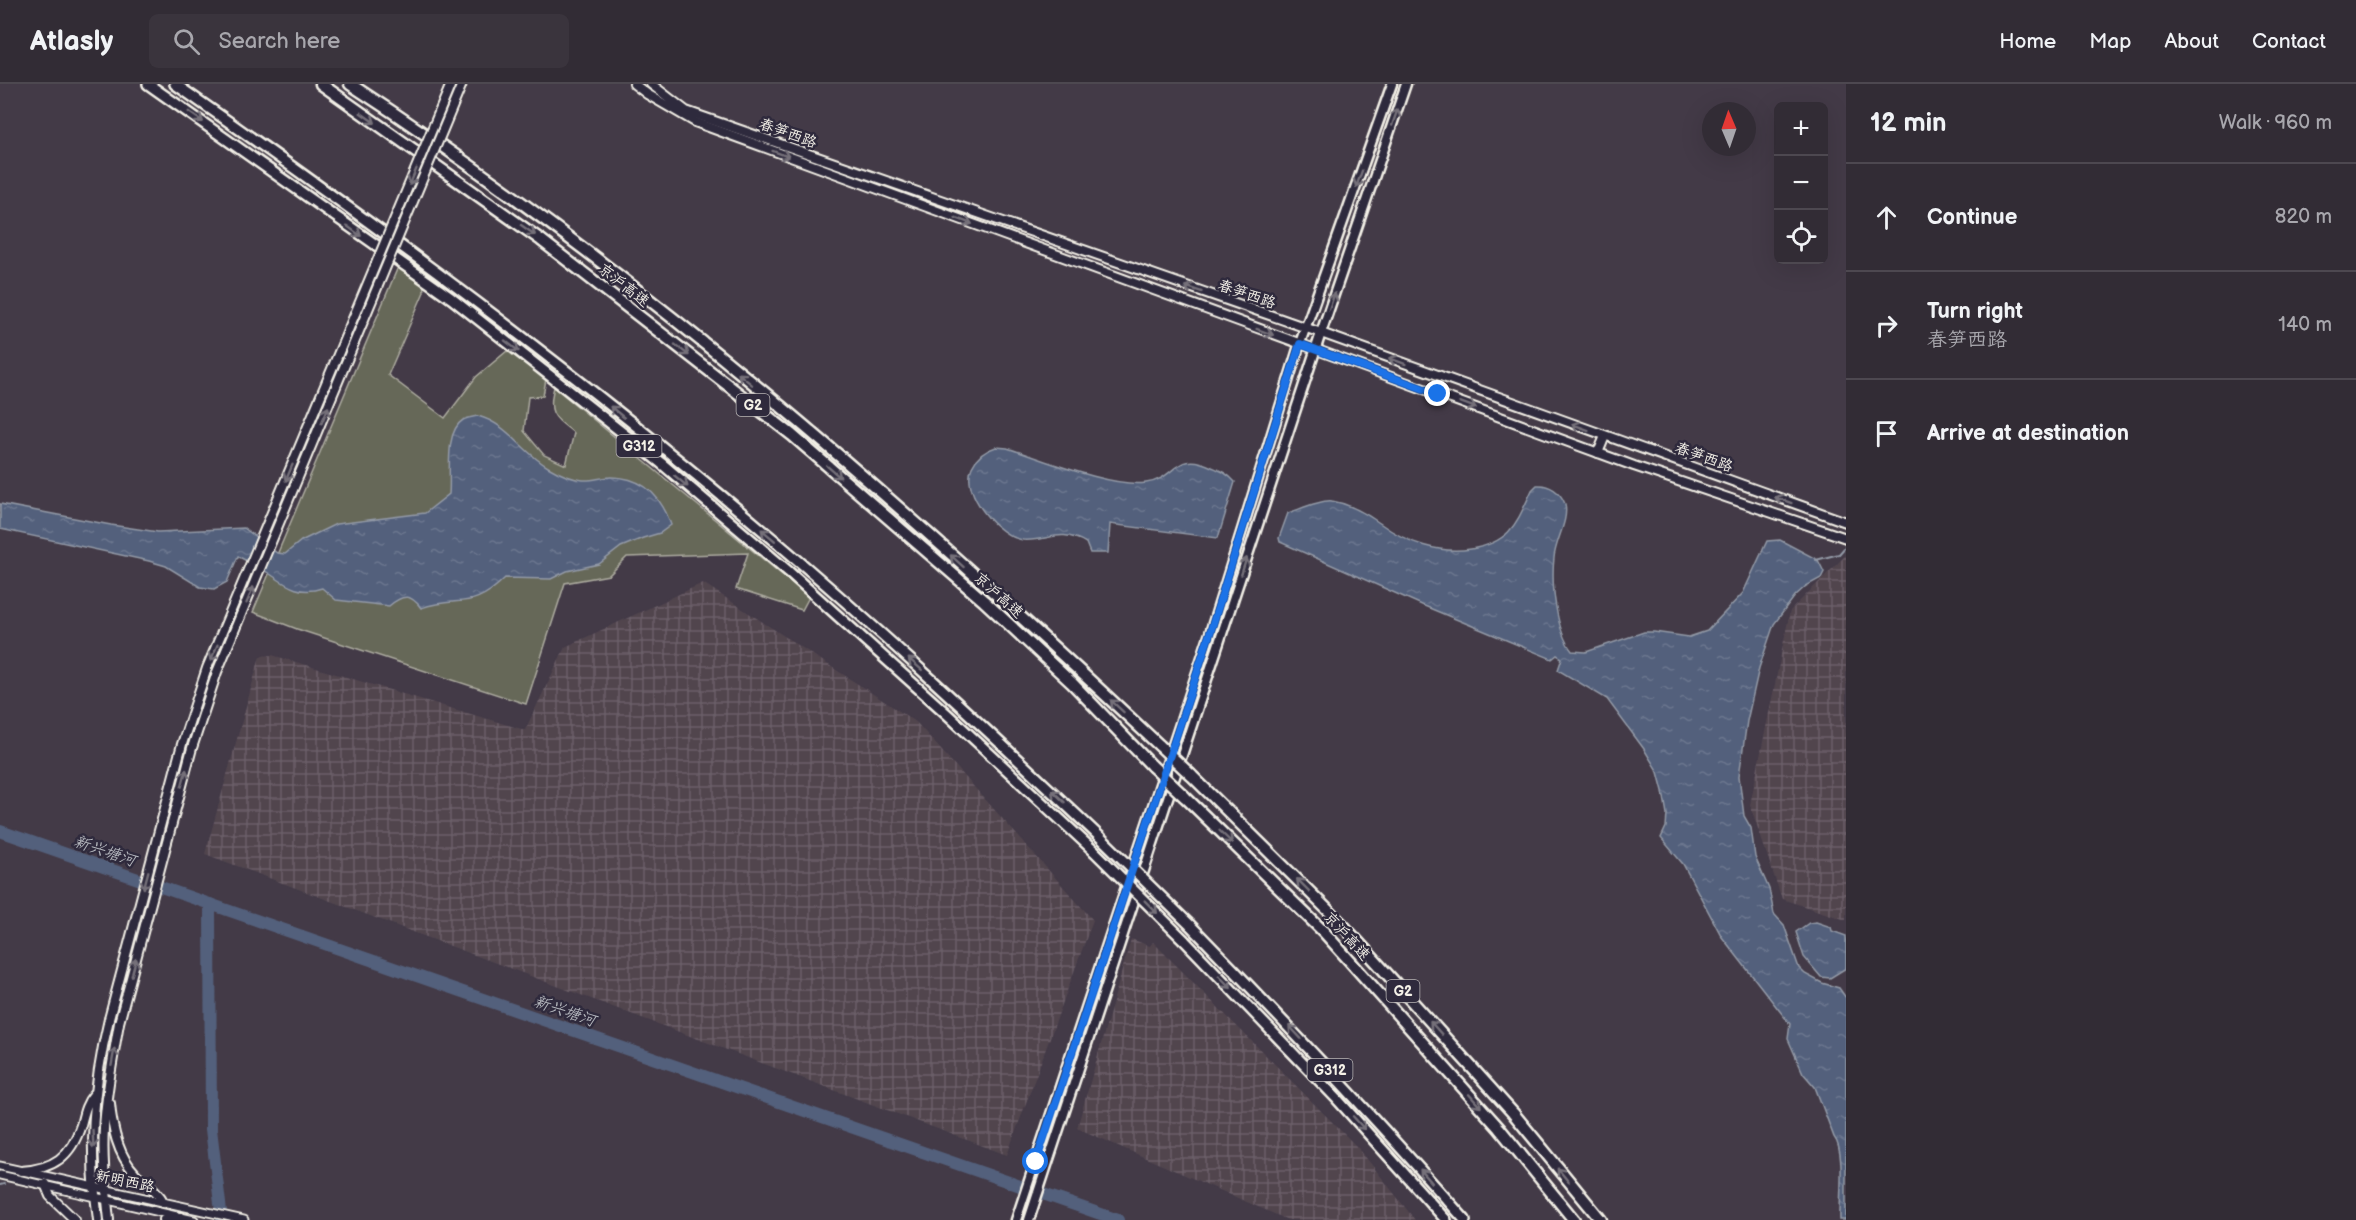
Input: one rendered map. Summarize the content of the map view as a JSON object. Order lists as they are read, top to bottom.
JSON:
{
  "streets": {
    "highway": ["京沪高速", "G2", "G312"],
    "main road": ["春笋西路"],
    "street": ["新明西路"]
  },
  "water": ["新兴塘河"],
  "north": "top",
  "page": {
    "header": "Atlasly",
    "search": "Search here",
    "nav": [
      "Home",
      "Map",
      "About",
      "Contact"
    ],
    "heading": ["12 min", "Walk · 960 m"],
    "map_buttons": ["+", "−"],
    "list": [
      ["Continue", "820 m"],
      ["Turn right", "春笋西路", "140 m"],
      "Arrive at destination"
    ]
  }
}
